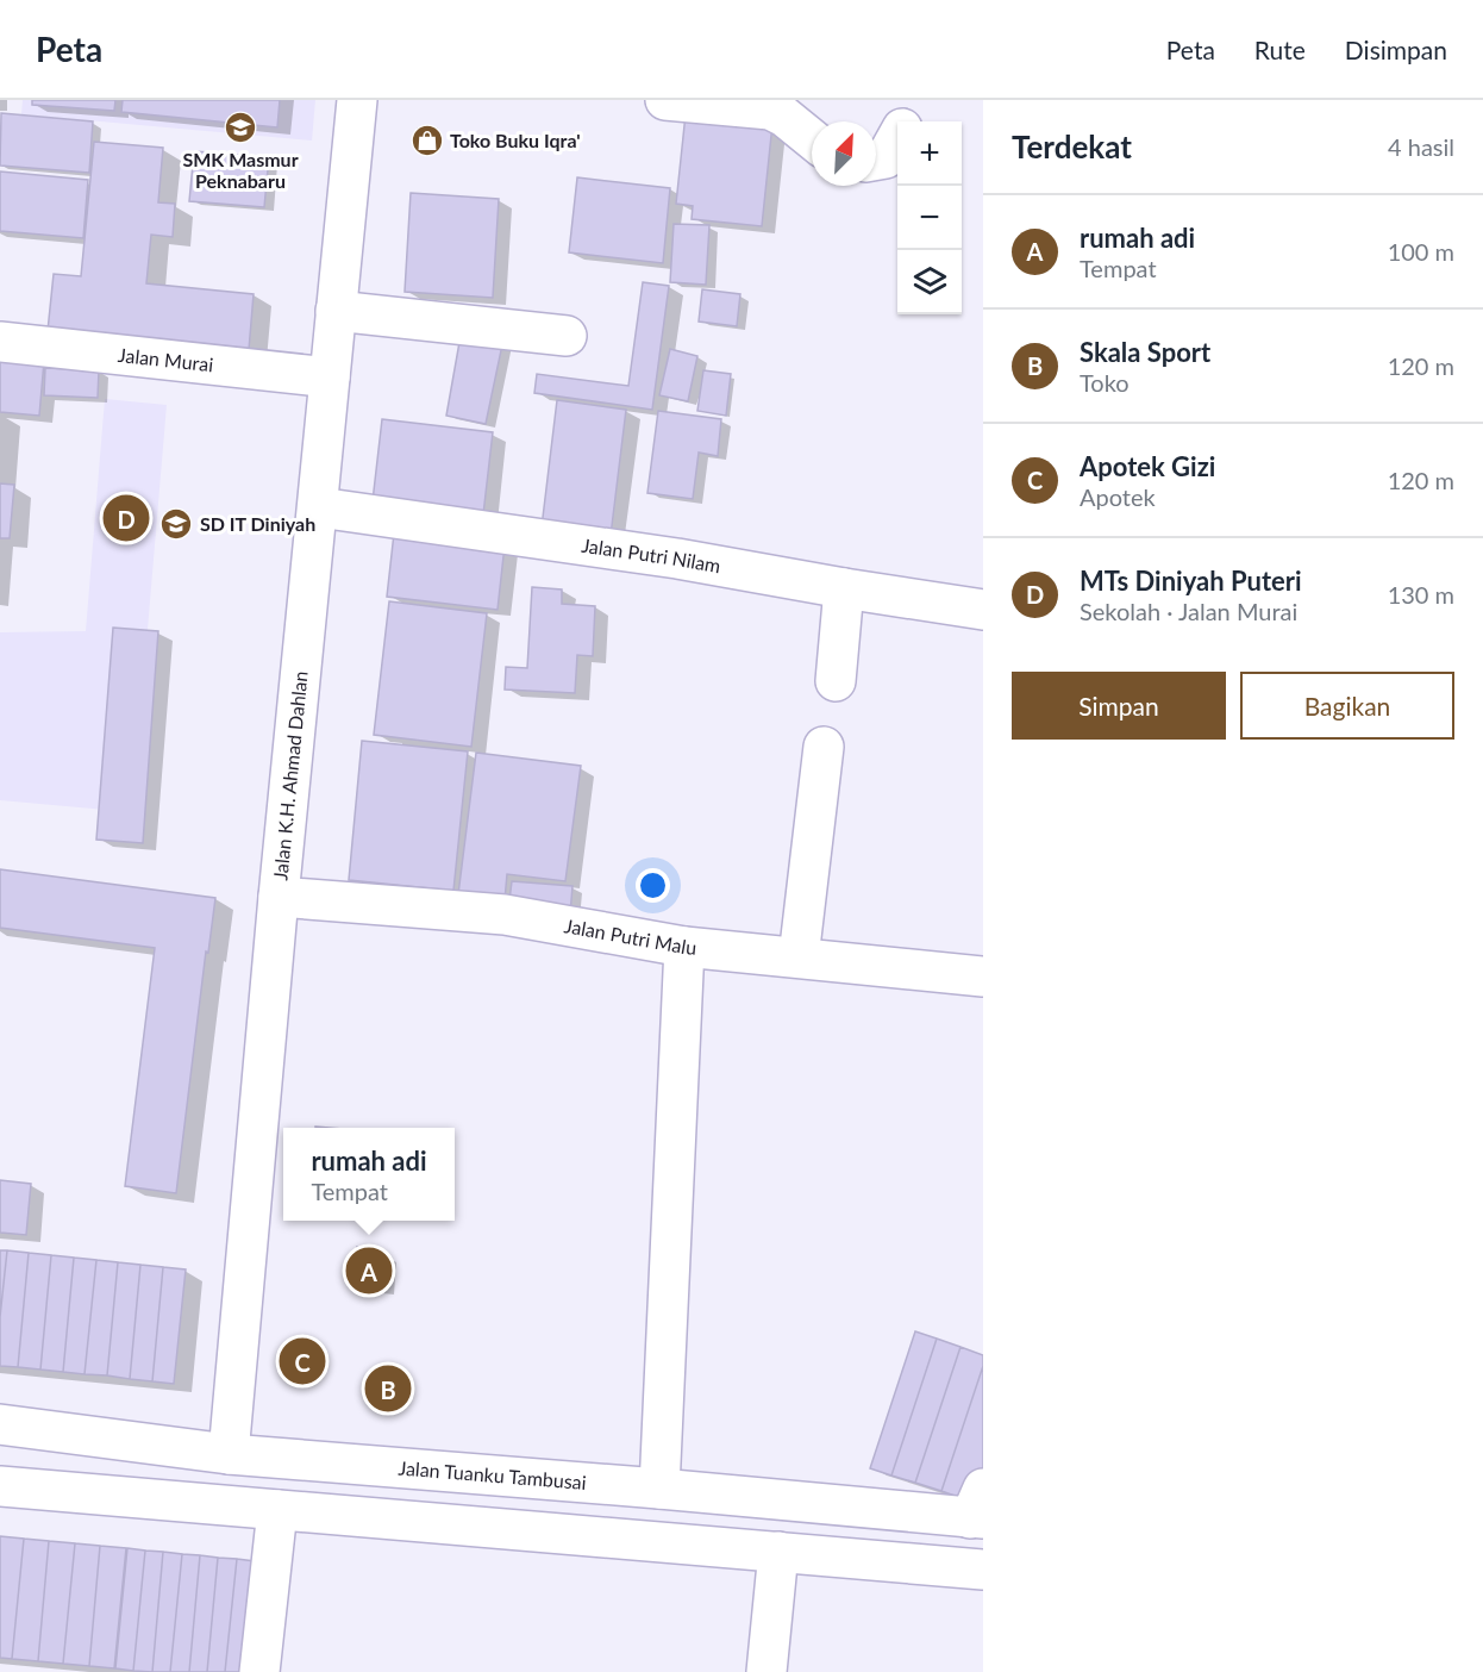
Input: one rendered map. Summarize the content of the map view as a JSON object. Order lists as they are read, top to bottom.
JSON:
{
  "streets": {
    "main road": [
      "Jalan Murai",
      "Jalan Putri Nilam",
      "Jalan K.H. Ahmad Dahlan",
      "Jalan Putri Malu",
      "Jalan Tuanku Tambusai"
    ]
  },
  "crossings": [
    ["Jalan Murai", "Jalan K.H. Ahmad Dahlan"],
    ["Jalan Putri Nilam", "Jalan K.H. Ahmad Dahlan"],
    ["Jalan K.H. Ahmad Dahlan", "Jalan Putri Malu"],
    ["Jalan K.H. Ahmad Dahlan", "Jalan Tuanku Tambusai"]
  ],
  "places": {
    "school or university": ["SMK Masmur Peknabaru", "SD IT Diniyah"],
    "shop": ["Toko Buku Iqra'"]
  },
  "north": "top right",
  "page": {
    "header": "Peta",
    "nav": ["Peta", "Rute", "Disimpan"],
    "heading": ["Terdekat", "4 hasil"],
    "map_buttons": ["+", "−"],
    "list": [
      {
        "mark": "A",
        "name": "rumah adi",
        "note": "Tempat",
        "value": "100 m"
      },
      {
        "mark": "B",
        "name": "Skala Sport",
        "note": "Toko",
        "value": "120 m"
      },
      {
        "mark": "C",
        "name": "Apotek Gizi",
        "note": "Apotek",
        "value": "120 m"
      },
      {
        "mark": "D",
        "name": "MTs Diniyah Puteri",
        "note": "Sekolah · Jalan Murai",
        "value": "130 m"
      }
    ],
    "pins": [
      "D",
      "A",
      "C",
      "B"
    ],
    "buttons": ["Simpan", "Bagikan"],
    "popup": ["rumah adi", "Tempat"]
  }
}
